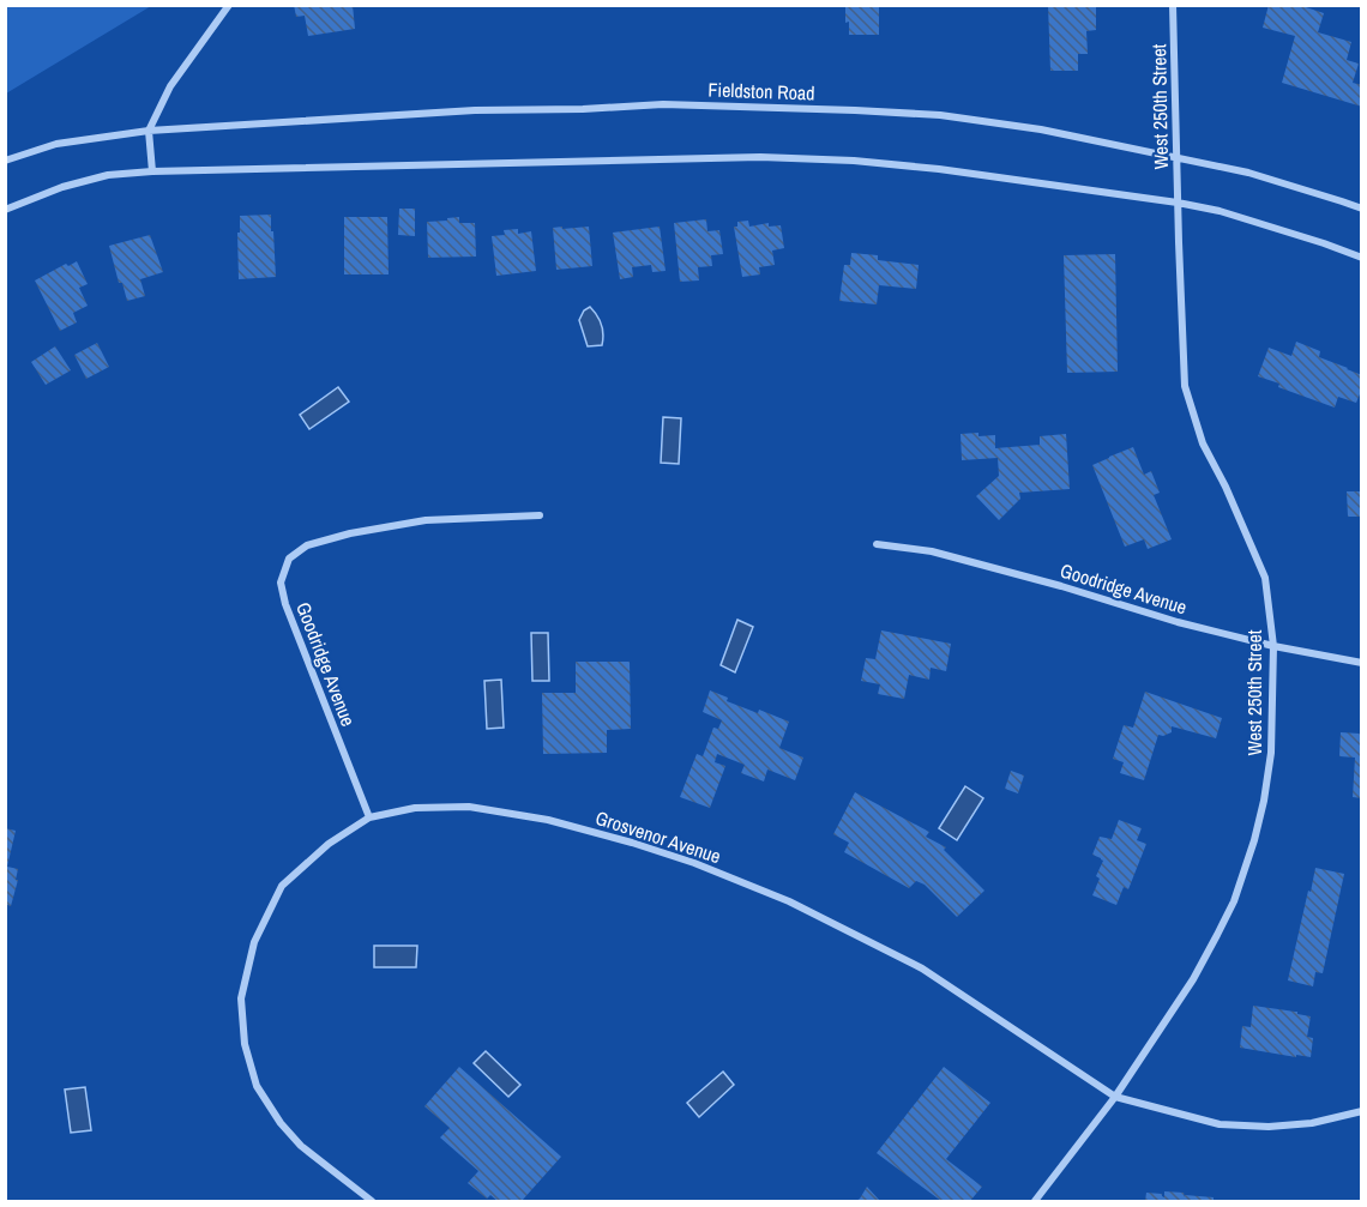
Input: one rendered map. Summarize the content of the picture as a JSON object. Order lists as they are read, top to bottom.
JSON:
{
  "streets": {
    "street": [
      "Fieldston Road",
      "West 250th Street",
      "Goodridge Avenue",
      "Grosvenor Avenue"
    ]
  },
  "crossings": [
    ["Fieldston Road", "West 250th Street"],
    ["West 250th Street", "Goodridge Avenue"],
    ["West 250th Street", "Grosvenor Avenue"],
    ["Goodridge Avenue", "Grosvenor Avenue"]
  ]
}
